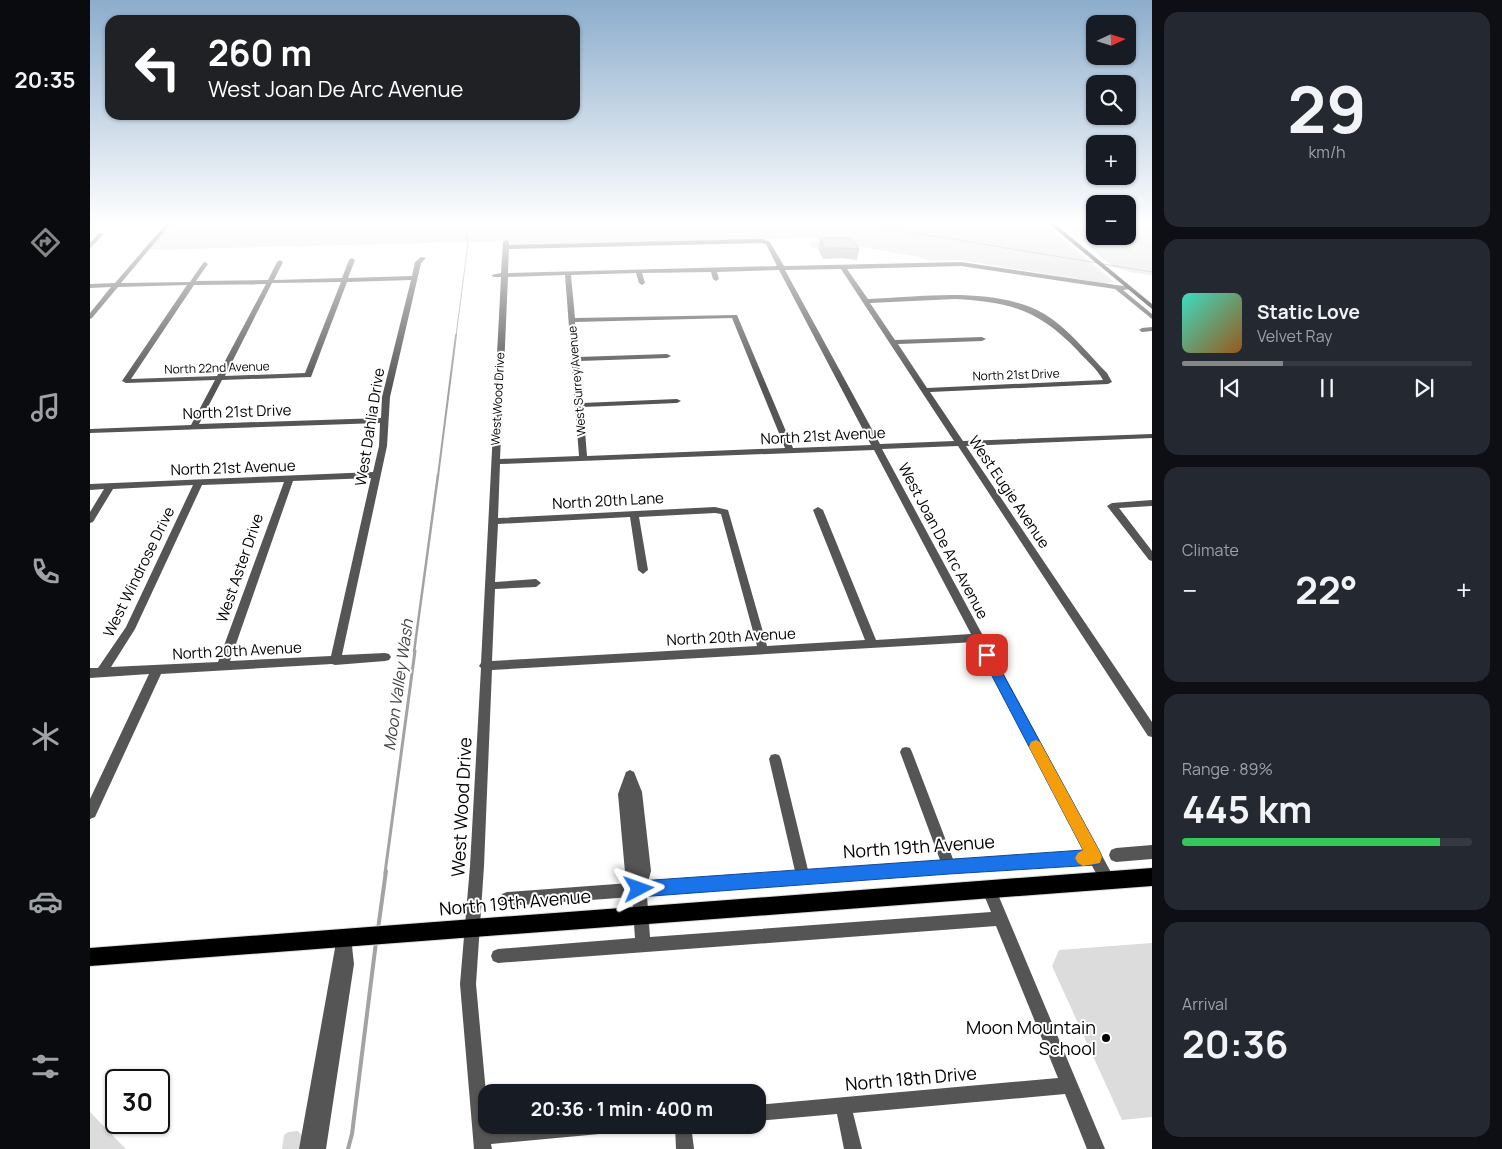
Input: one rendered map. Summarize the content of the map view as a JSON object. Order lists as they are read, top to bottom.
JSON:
{
  "streets": {
    "main road": ["North 19th Avenue"],
    "street": [
      "North 22nd Avenue",
      "North 21st Drive",
      "West Surrey Avenue",
      "West Wood Drive",
      "West Dahlia Drive",
      "North 21st Avenue",
      "West Eugie Avenue",
      "North 20th Lane",
      "West Joan De Arc Avenue",
      "West Aster Drive",
      "West Windrose Drive",
      "North 20th Avenue",
      "North 18th Drive"
    ]
  },
  "crossings": [
    ["North 21st Drive", "West Dahlia Drive"],
    ["North 21st Drive", "West Eugie Avenue"],
    ["West Surrey Avenue", "North 21st Avenue"],
    ["West Wood Drive", "North 21st Avenue"],
    ["West Wood Drive", "North 20th Lane"],
    ["West Wood Drive", "North 20th Avenue"],
    ["West Wood Drive", "North 19th Avenue"],
    ["West Dahlia Drive", "North 21st Avenue"],
    ["West Dahlia Drive", "North 20th Avenue"],
    ["North 21st Avenue", "West Eugie Avenue"],
    ["North 21st Avenue", "West Joan De Arc Avenue"],
    ["North 21st Avenue", "West Aster Drive"],
    ["North 21st Avenue", "West Windrose Drive"],
    ["North 20th Lane", "North 20th Avenue"],
    ["West Joan De Arc Avenue", "North 20th Avenue"],
    ["West Joan De Arc Avenue", "North 19th Avenue"],
    ["West Aster Drive", "North 20th Avenue"],
    ["West Windrose Drive", "North 20th Avenue"]
  ],
  "water": ["Moon Valley Wash"],
  "places": ["Moon Mountain School"],
  "north": "right",
  "page": {
    "tabs": "20:35",
    "tile": [
      ["29", "km/h"],
      "Climate",
      ["Range · 89%", "445 km"],
      ["Arrival", "20:36"]
    ],
    "map_buttons": ["+", "−"],
    "turn": ["260 m", "West Joan De Arc Avenue"],
    "song": ["Static Love", "Velvet Ray"],
    "heat": ["−", "22°", "+"],
    "limit": "30",
    "trip": "20:36 · 1 min · 400 m"
  }
}
